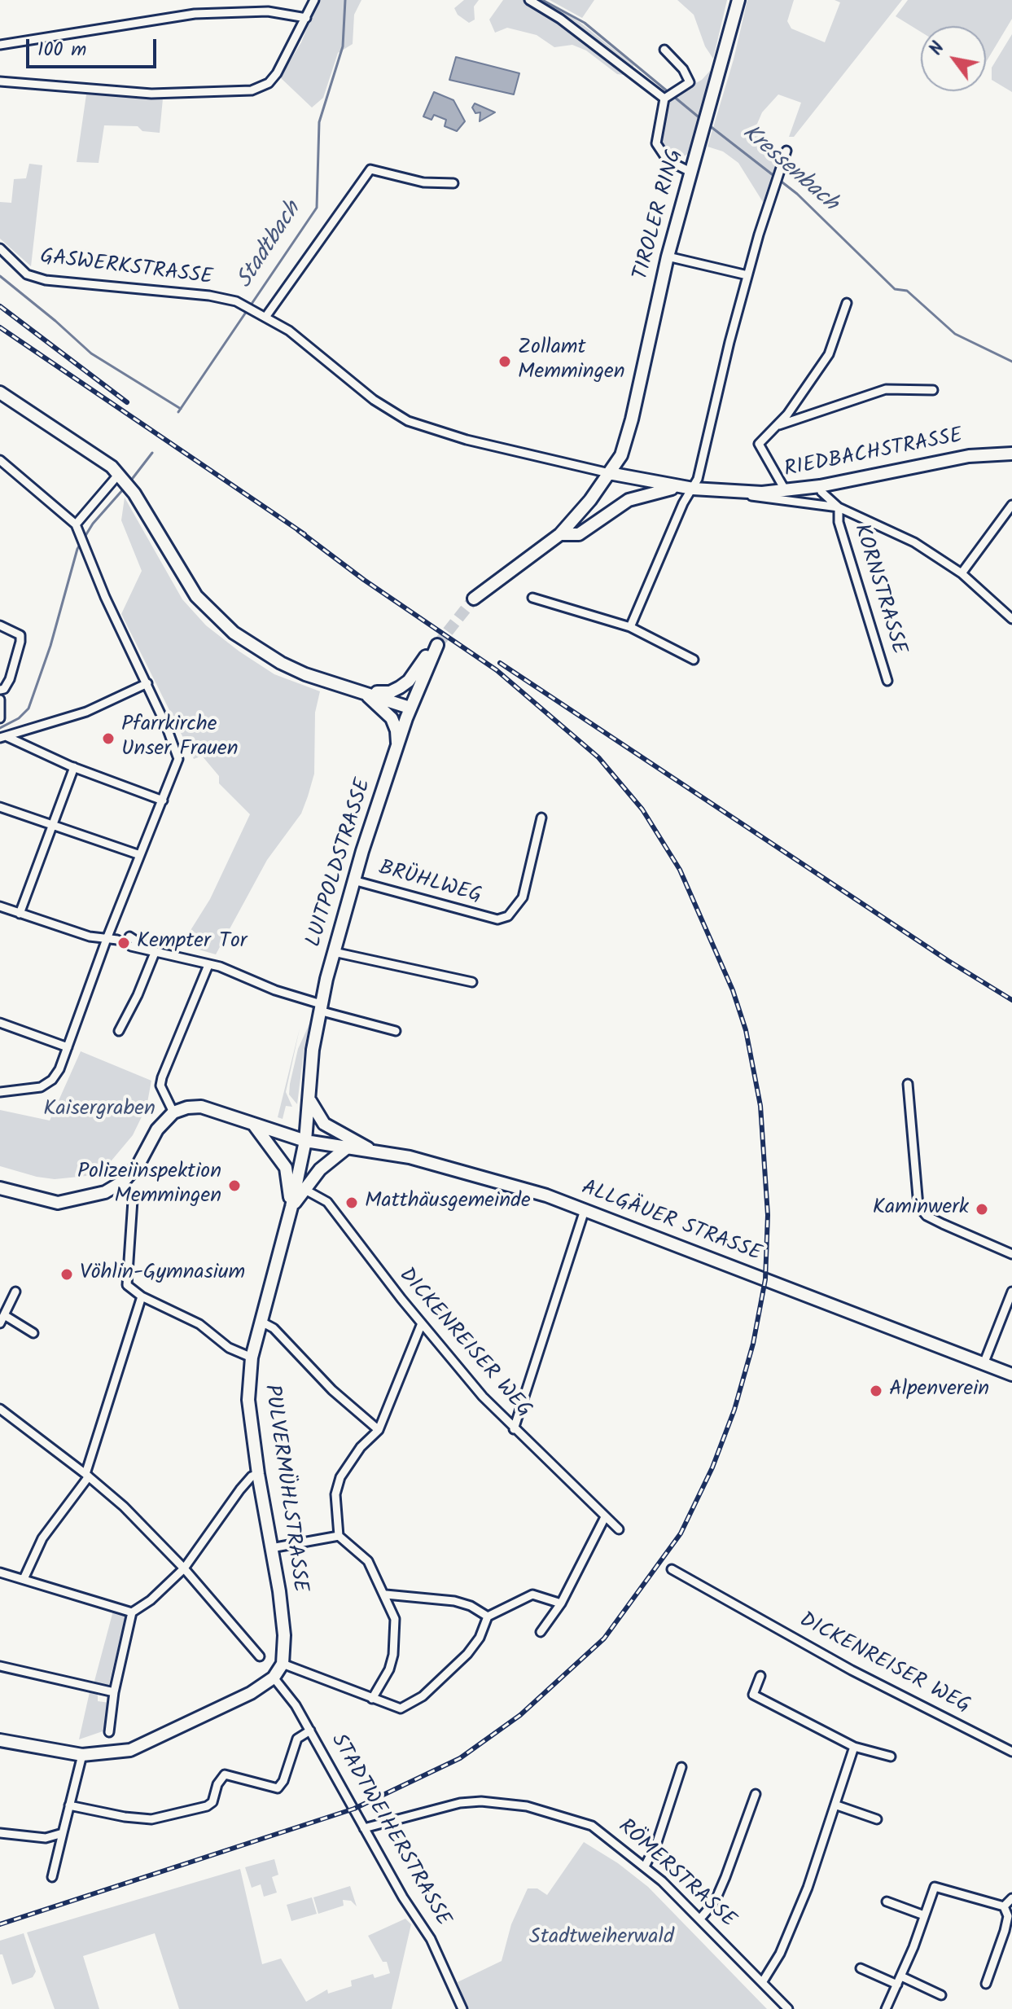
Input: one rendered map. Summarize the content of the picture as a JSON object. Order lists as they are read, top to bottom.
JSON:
{
  "streets": {
    "main road": [
      "TIROLER RING",
      "RIEDBACHSTRASSE",
      "LUITPOLDSTRASSE",
      "ALLGÄUER STRASSE",
      "PULVERMÜHLSTRASSE"
    ],
    "street": [
      "GASWERKSTRASSE",
      "KORNSTRASSE",
      "BRÜHLWEG",
      "DICKENREISER WEG",
      "STADTWEIHERSTRASSE",
      "RÖMERSTRASSE"
    ]
  },
  "crossings": [
    ["TIROLER RING", "RIEDBACHSTRASSE"],
    ["RIEDBACHSTRASSE", "KORNSTRASSE"],
    ["LUITPOLDSTRASSE", "BRÜHLWEG"],
    ["LUITPOLDSTRASSE", "ALLGÄUER STRASSE"],
    ["LUITPOLDSTRASSE", "PULVERMÜHLSTRASSE"],
    ["ALLGÄUER STRASSE", "PULVERMÜHLSTRASSE"],
    ["STADTWEIHERSTRASSE", "RÖMERSTRASSE"]
  ],
  "water": ["Kressenbach", "Stadtbach"],
  "parks": ["Kaisergraben", "Stadtweiherwald"],
  "places": [
    "Zollamt Memmingen",
    "Pfarrkirche Unser Frauen",
    "Kempter Tor",
    "Polizeiinspektion Memmingen",
    "Matthäusgemeinde",
    "Kaminwerk",
    "Vöhlin-Gymnasium",
    "Alpenverein"
  ],
  "scale_bar": "100 m",
  "north": "top left"
}
